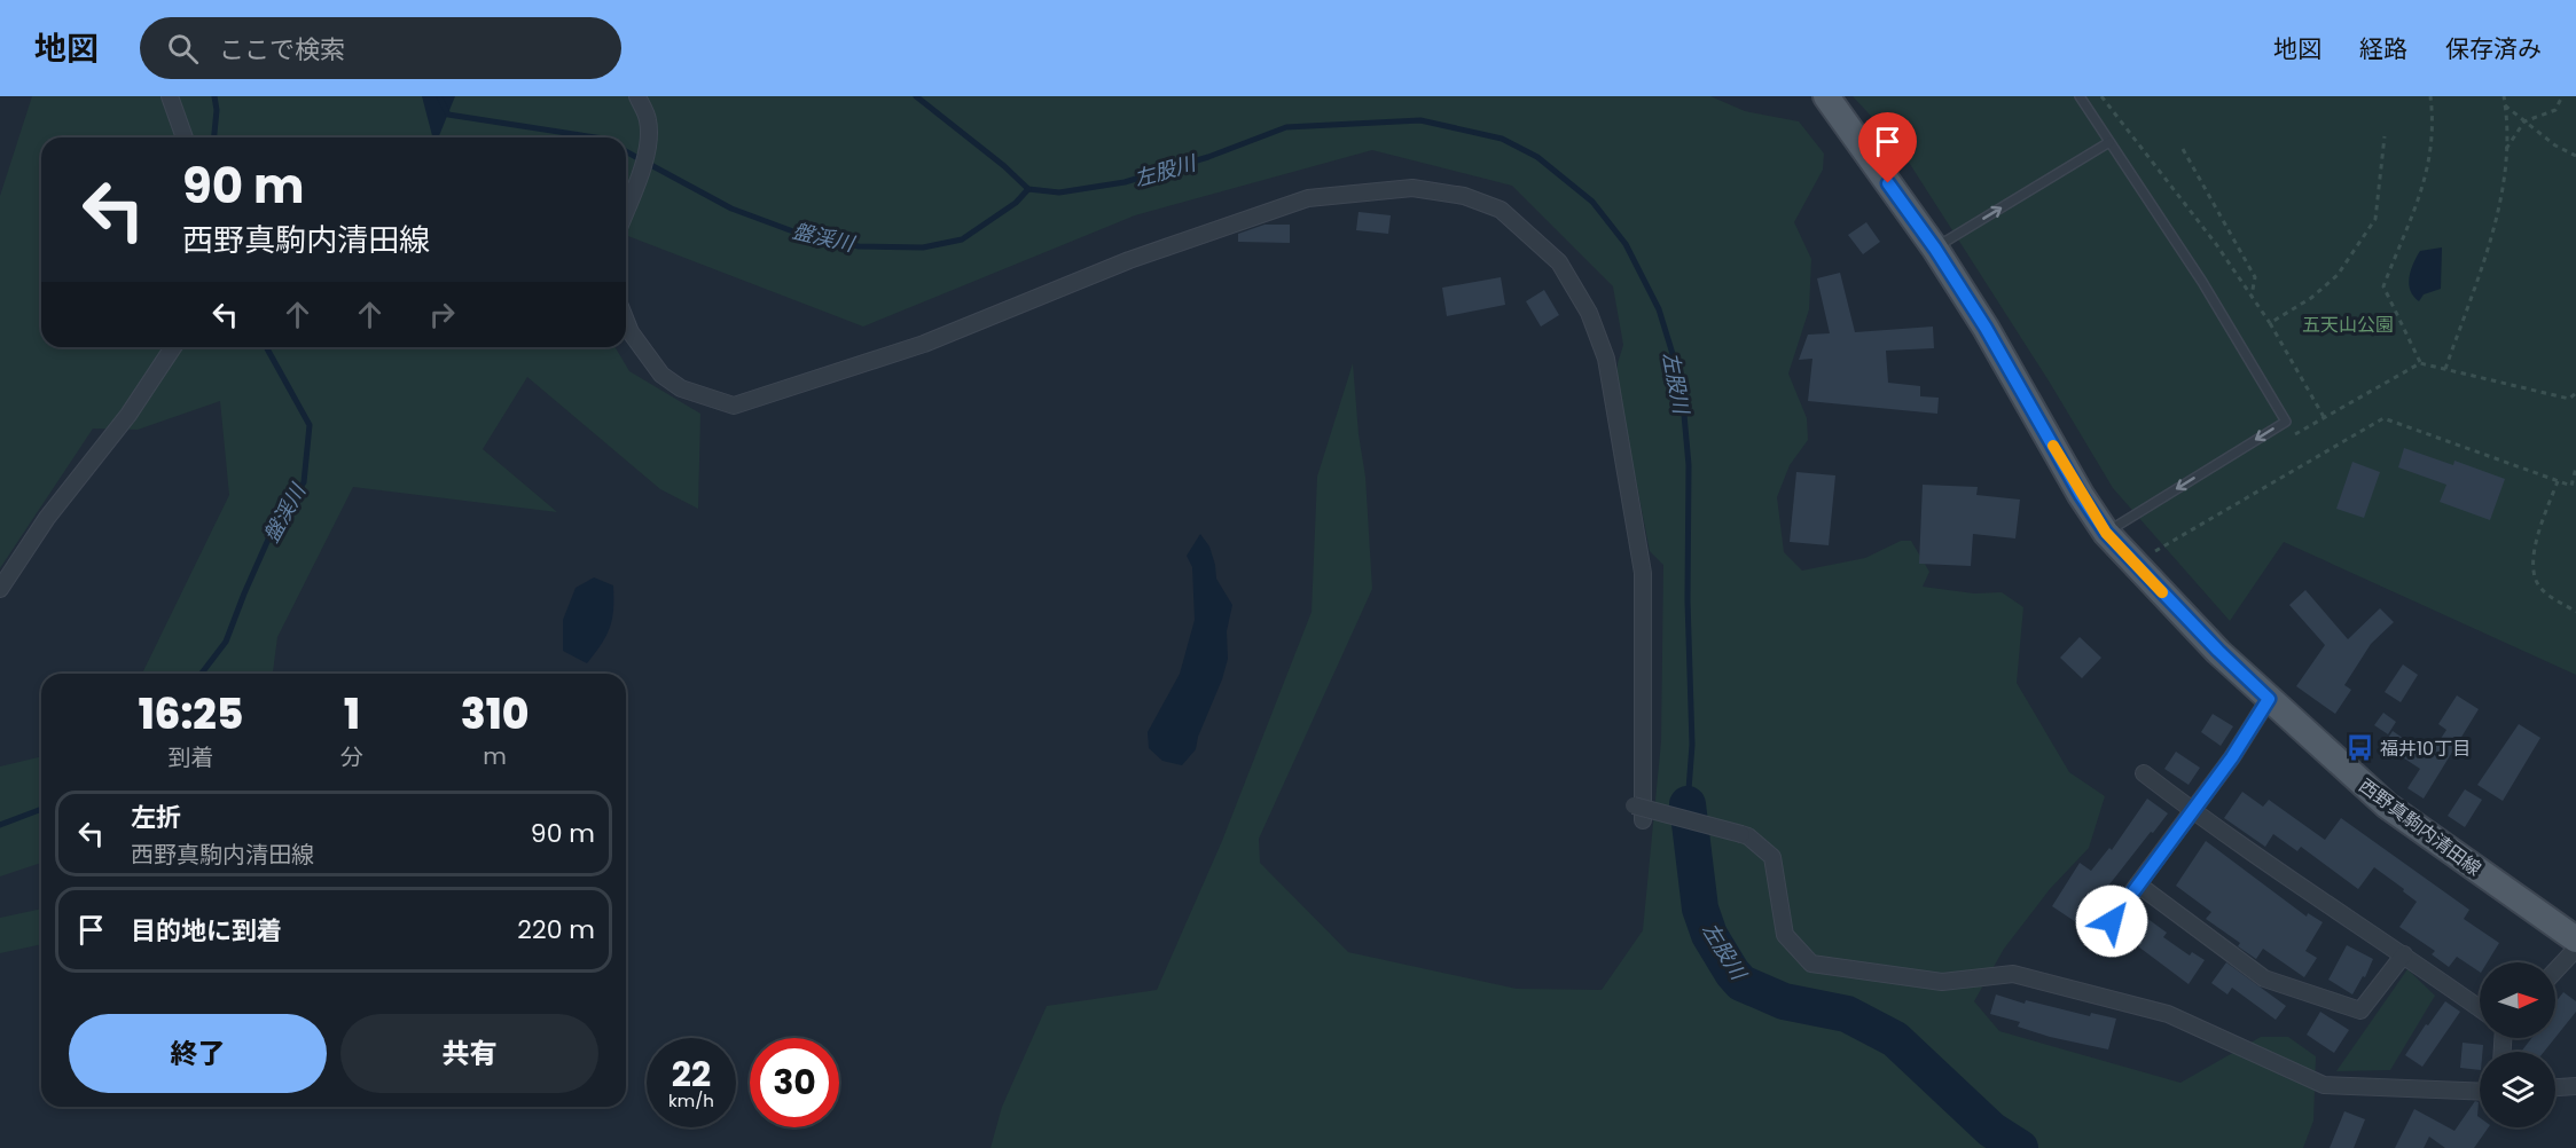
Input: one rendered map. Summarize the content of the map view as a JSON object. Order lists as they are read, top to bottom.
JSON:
{
  "streets": {
    "main road": ["西野真駒内清田線"]
  },
  "water": ["左股川", "盤渓川"],
  "parks": ["五天山公園"],
  "places": {
    "bus stop": ["福井10丁目"]
  },
  "north": "right",
  "page": {
    "header": "地図",
    "search": "ここで検索",
    "nav": ["地図", "経路", "保存済み"],
    "turn": ["90 m", "西野真駒内清田線"],
    "eta": [
      "16:25",
      "到着",
      "1",
      "分",
      "310",
      "m"
    ],
    "list": [
      {
        "name": "左折",
        "note": "西野真駒内清田線",
        "value": "90 m"
      },
      {
        "name": "目的地に到着",
        "value": "220 m"
      }
    ],
    "buttons": ["終了", "共有"],
    "speed": "22 km/h",
    "limit": "30"
  }
}
